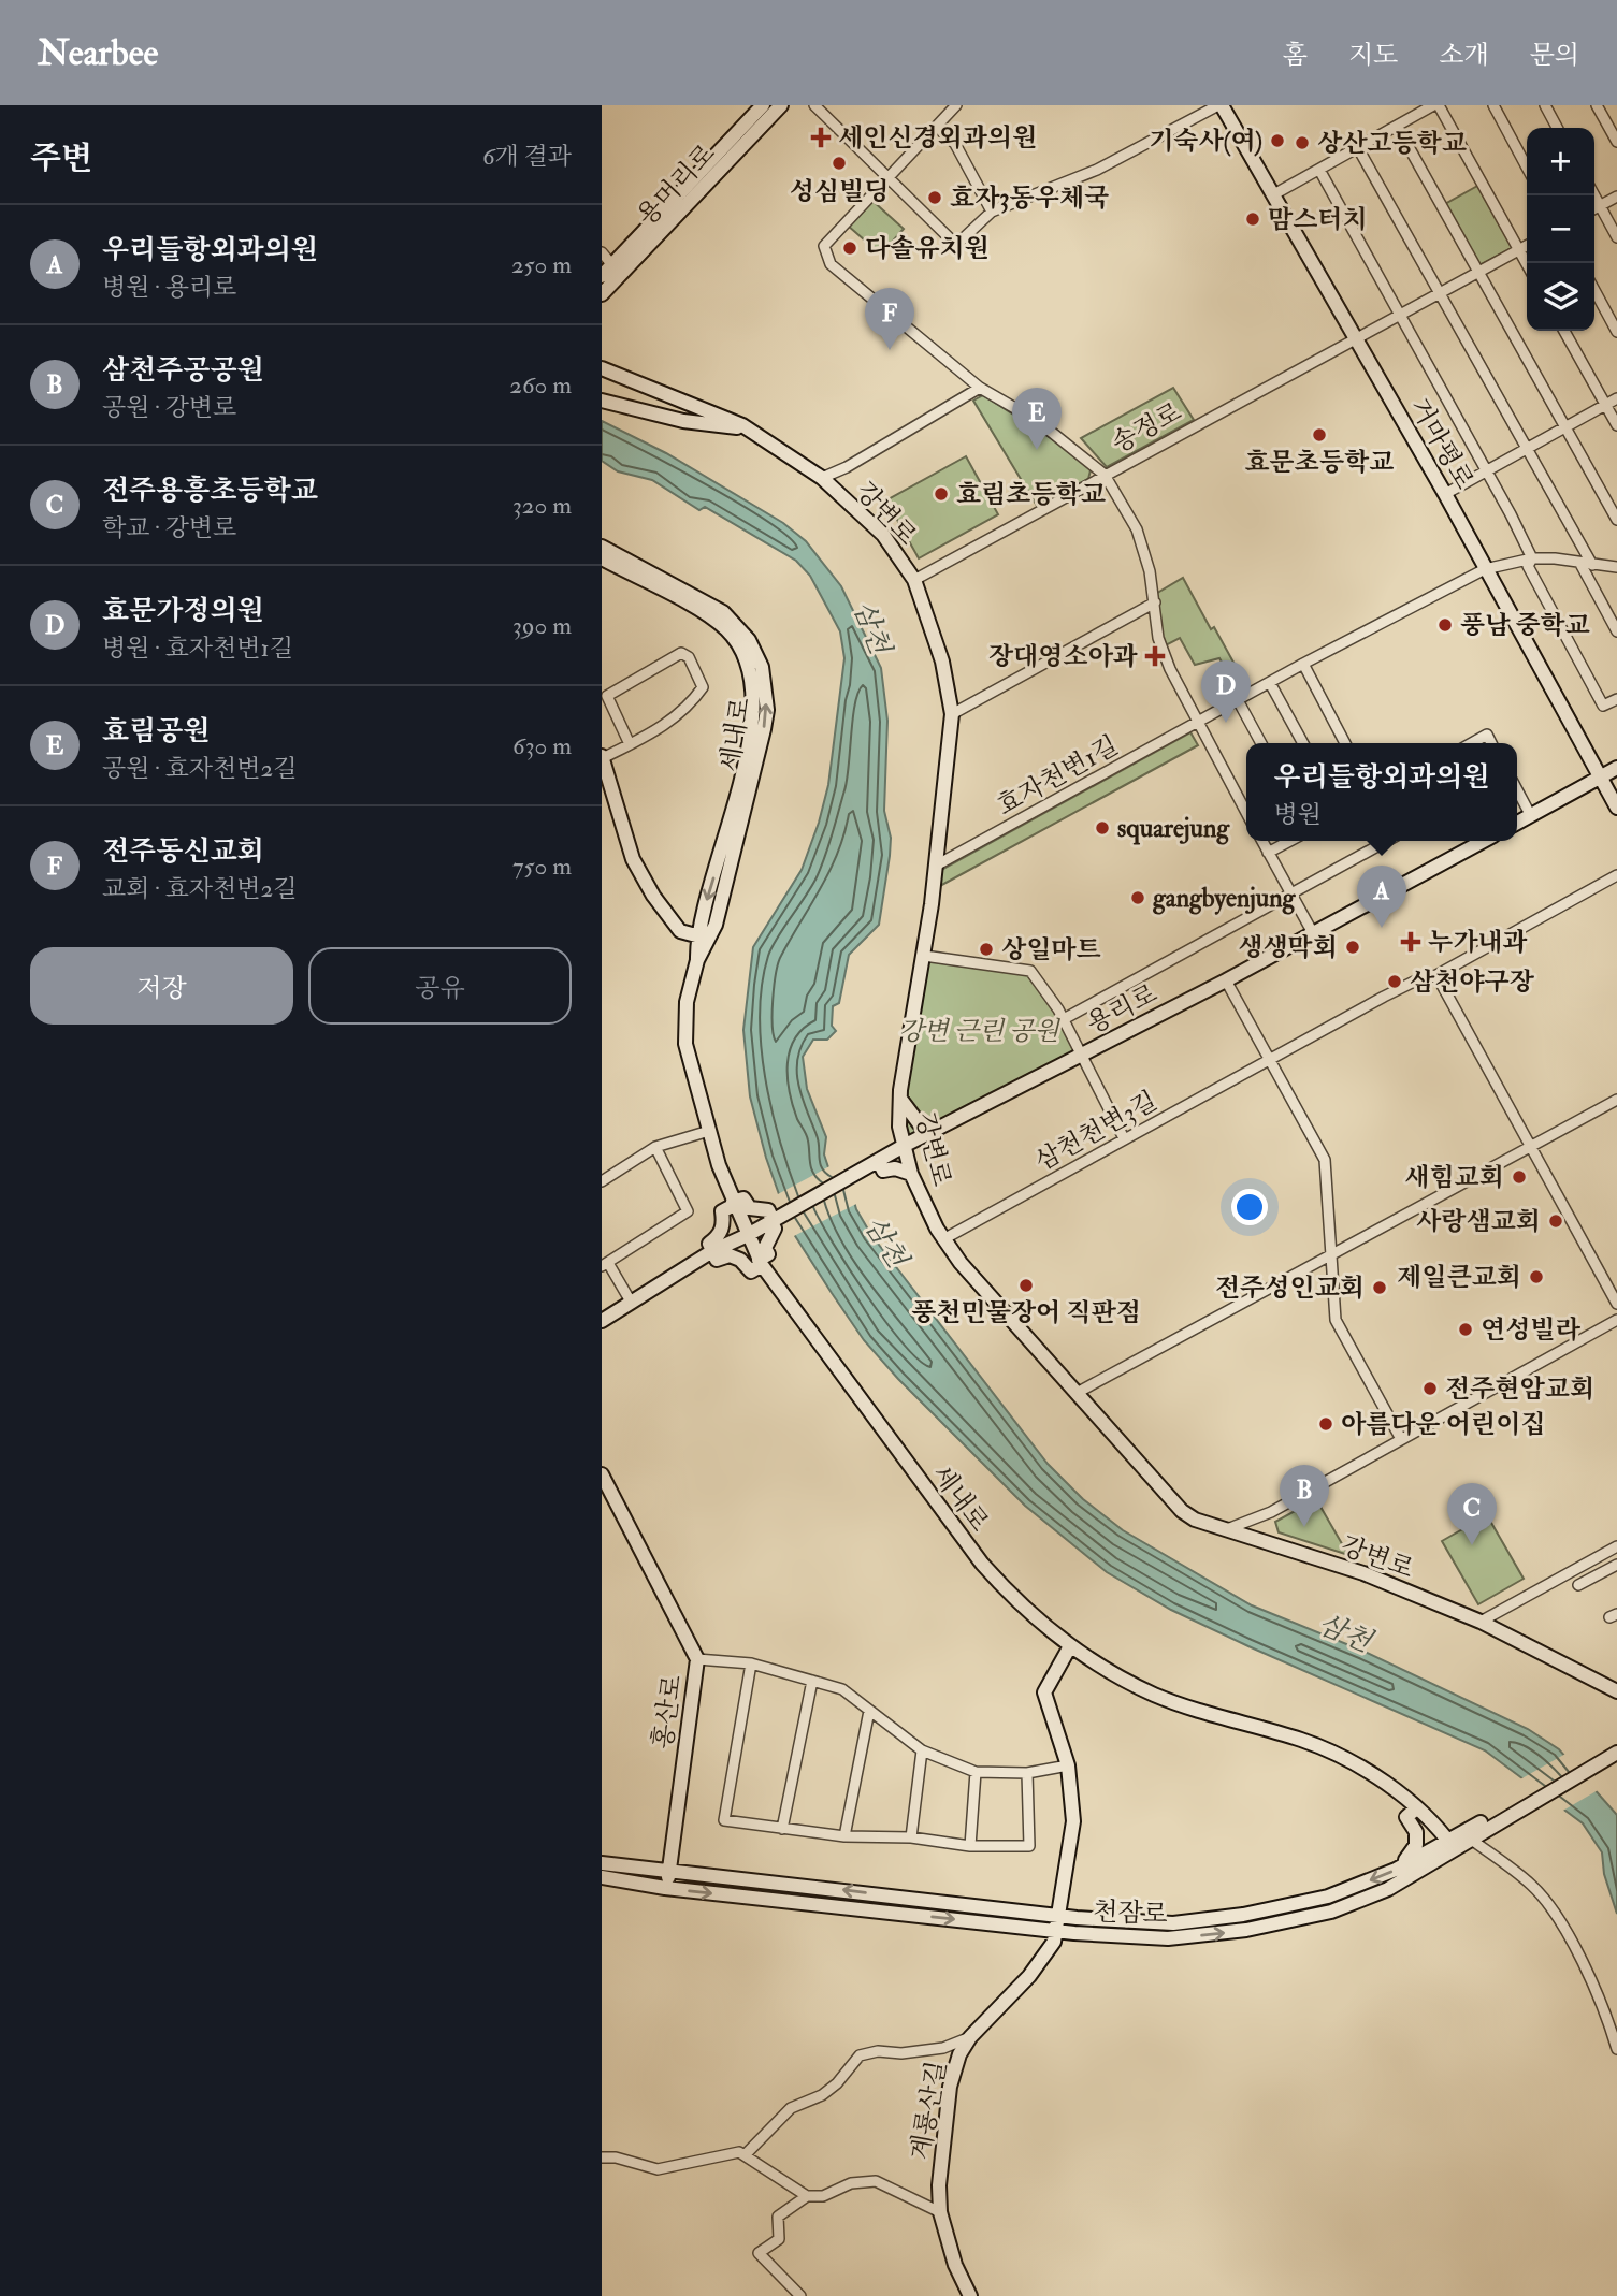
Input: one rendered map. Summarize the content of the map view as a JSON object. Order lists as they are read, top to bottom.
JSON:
{
  "streets": {
    "street": [
      "용머리로",
      "송정로",
      "거마평로",
      "강변로",
      "세내로",
      "효자천변1길",
      "용리로",
      "삼천천변3길",
      "홍산로",
      "천잠로",
      "계룡산길"
    ]
  },
  "crossings": [
    ["송정로", "거마평로"],
    ["송정로", "강변로"],
    ["거마평로", "효자천변1길"],
    ["강변로", "효자천변1길"],
    ["강변로", "용리로"],
    ["강변로", "삼천천변3길"],
    ["세내로", "용리로"],
    ["세내로", "천잠로"],
    ["홍산로", "천잠로"],
    ["천잠로", "계룡산길"]
  ],
  "water": ["삼천"],
  "parks": ["강변 근린 공원"],
  "places": {
    "health": ["세인신경외과의원", "장대영소아과", "누가내과"],
    "other": [
      "기숙사(여)",
      "상산고등학교",
      "성심빌딩",
      "효자3동우체국",
      "맘스터치",
      "다솔유치원",
      "효문초등학교",
      "효림초등학교",
      "풍남 중학교",
      "squarejung",
      "gangbyenjung",
      "생생막회",
      "상일마트",
      "삼천야구장",
      "새힘교회",
      "사랑샘교회",
      "제일큰교회",
      "풍천민물장어 직판점",
      "전주성인교회",
      "연성빌라",
      "전주현암교회",
      "아름다운 어린이집"
    ]
  },
  "page": {
    "header": "Nearbee",
    "nav": [
      "홈",
      "지도",
      "소개",
      "문의"
    ],
    "heading": ["주변", "6개 결과"],
    "map_buttons": ["+", "−"],
    "list": [
      {
        "mark": "A",
        "name": "우리들항외과의원",
        "note": "병원 · 용리로",
        "value": "250 m"
      },
      {
        "mark": "B",
        "name": "삼천주공공원",
        "note": "공원 · 강변로",
        "value": "260 m"
      },
      {
        "mark": "C",
        "name": "전주용흥초등학교",
        "note": "학교 · 강변로",
        "value": "320 m"
      },
      {
        "mark": "D",
        "name": "효문가정의원",
        "note": "병원 · 효자천변1길",
        "value": "390 m"
      },
      {
        "mark": "E",
        "name": "효림공원",
        "note": "공원 · 효자천변2길",
        "value": "630 m"
      },
      {
        "mark": "F",
        "name": "전주동신교회",
        "note": "교회 · 효자천변2길",
        "value": "750 m"
      }
    ],
    "pins": [
      "F",
      "E",
      "D",
      "A",
      "B",
      "C"
    ],
    "popup": ["우리들항외과의원", "병원"],
    "buttons": ["저장", "공유"]
  }
}
